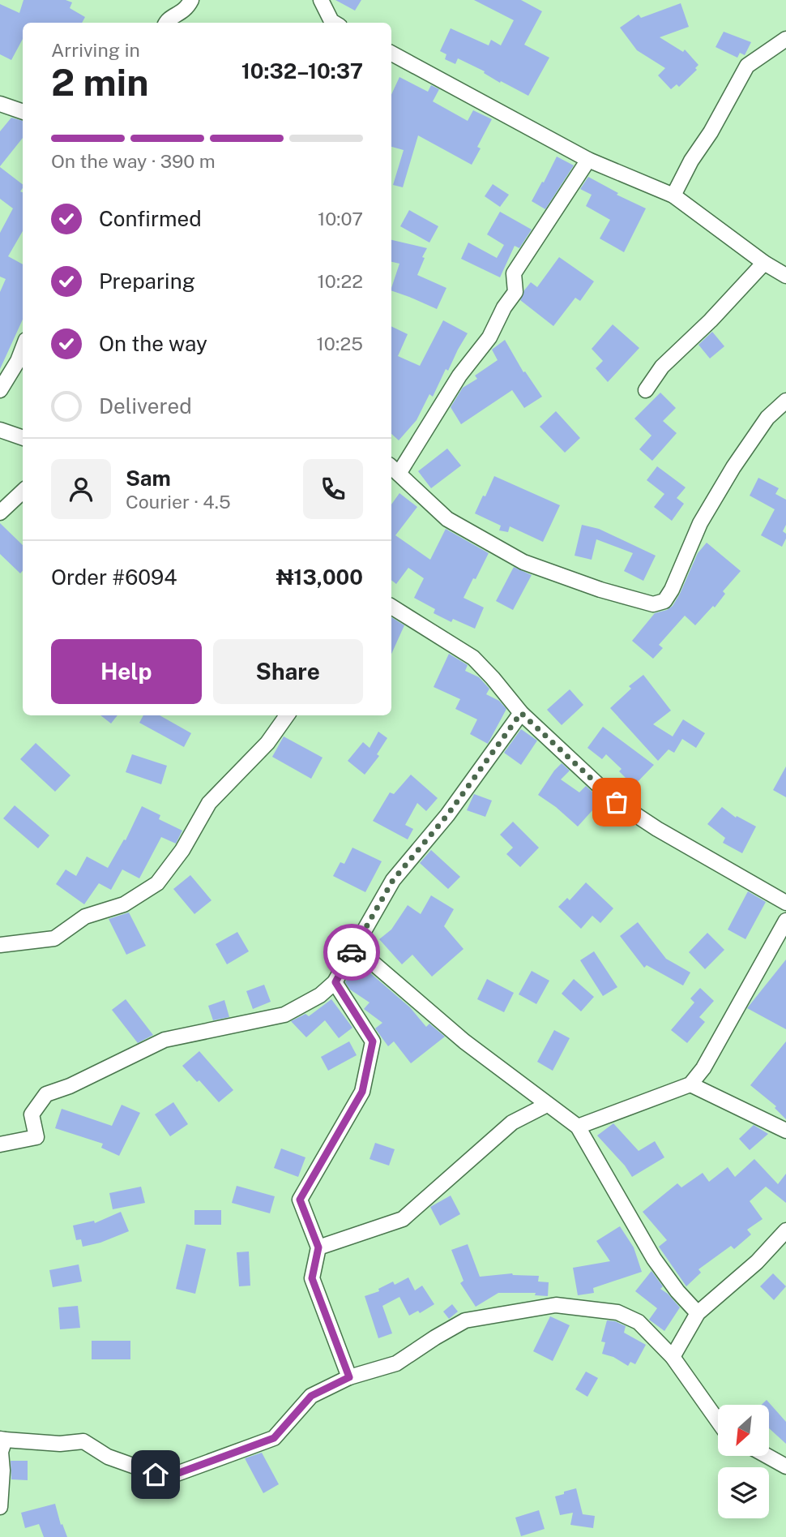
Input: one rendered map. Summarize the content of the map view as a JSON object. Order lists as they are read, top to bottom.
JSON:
{
  "north": "bottom left",
  "page": {
    "heading": ["2 min", "Arriving in", "10:32–10:37"],
    "panel": [
      "Sam",
      "Courier · 4.5",
      "Order #6094",
      "₦13,000"
    ],
    "bar": "On the way · 390 m",
    "list": [
      ["Confirmed", "10:07"],
      ["Preparing", "10:22"],
      ["On the way", "10:25"],
      "Delivered"
    ],
    "buttons": ["Help", "Share"]
  }
}
